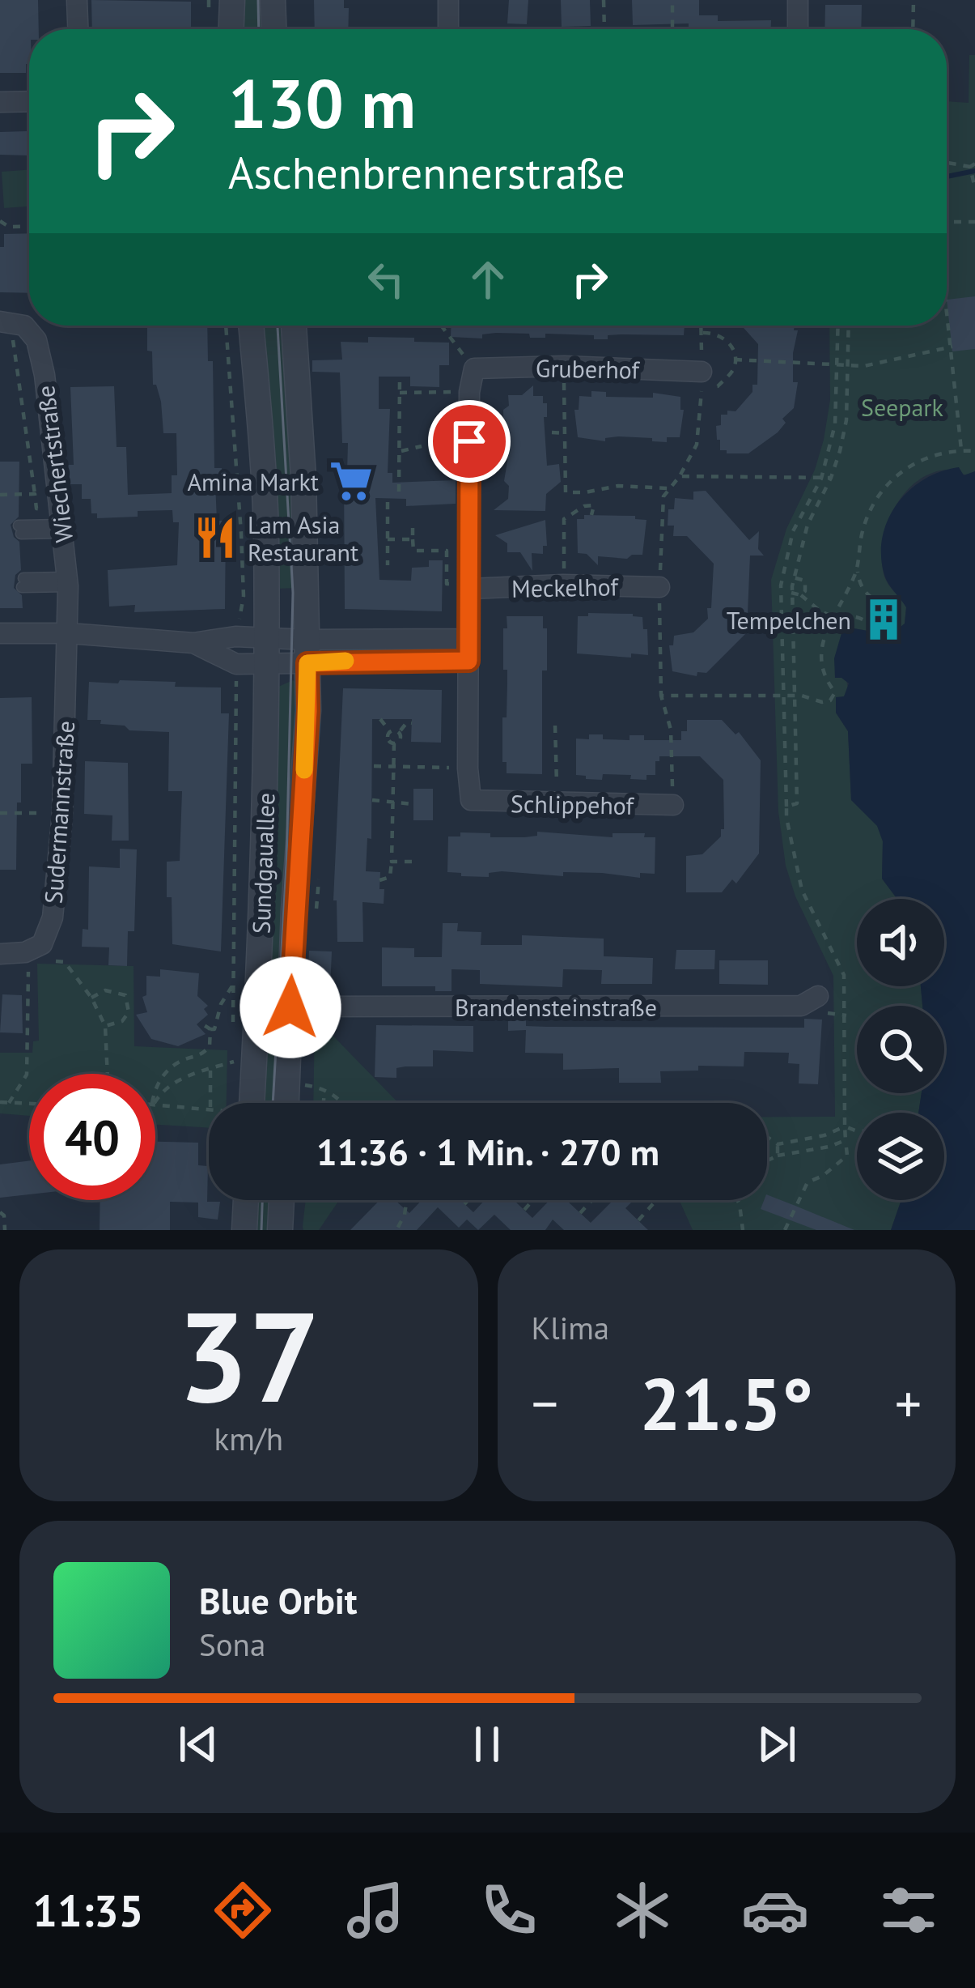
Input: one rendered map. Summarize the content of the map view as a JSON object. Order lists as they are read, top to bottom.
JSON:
{
  "streets": {
    "street": [
      "Gruberhof",
      "Wiechertstraße",
      "Meckelhof",
      "Schlippehof",
      "Sudermannstraße",
      "Sundgauallee",
      "Brandensteinstraße"
    ]
  },
  "crossings": [
    ["Wiechertstraße", "Sudermannstraße"],
    ["Sundgauallee", "Brandensteinstraße"]
  ],
  "parks": ["Seepark"],
  "places": {
    "supermarket": ["Amina Markt"],
    "restaurant": ["Lam Asia Restaurant"],
    "building": ["Tempelchen"]
  },
  "page": {
    "turn": ["130 m", "Aschenbrennerstraße"],
    "limit": "40",
    "trip": "11:36 · 1 Min. · 270 m",
    "tile": [
      ["37", "km/h"],
      "Klima"
    ],
    "heat": ["−", "21.5°", "+"],
    "song": ["Blue Orbit", "Sona"],
    "tabs": "11:35"
  }
}
